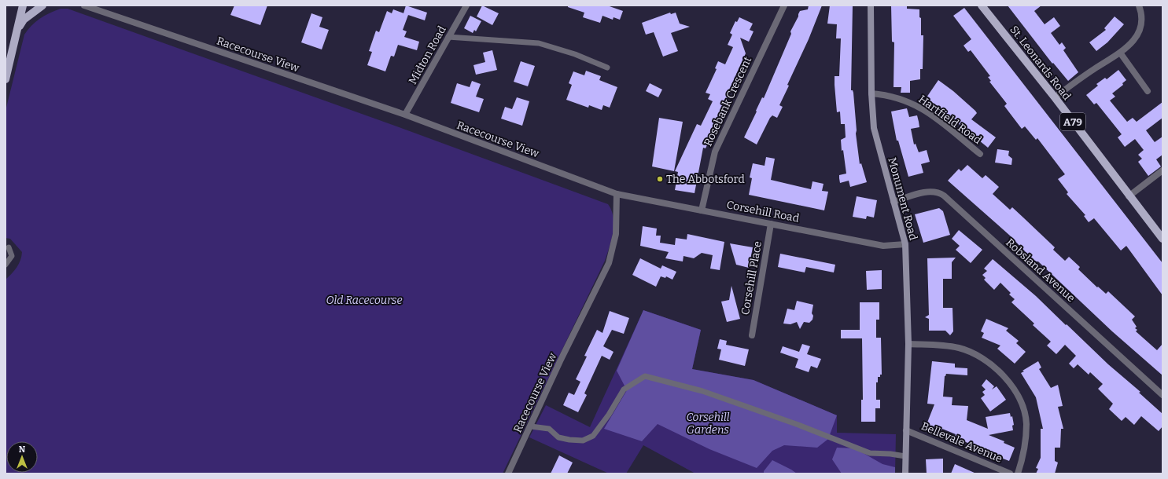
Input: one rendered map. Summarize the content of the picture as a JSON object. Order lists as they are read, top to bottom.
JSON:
{
  "streets": {
    "main road": ["St. Leonards Road", "A79", "Monument Road"],
    "street": [
      "Racecourse View",
      "Midton Road",
      "Rosebank Crescent",
      "Hartfield Road",
      "Corsehill Road",
      "Robsland Avenue",
      "Corsehill Place",
      "Bellevale Avenue"
    ]
  },
  "crossings": [
    ["Racecourse View", "Midton Road"],
    ["Racecourse View", "Corsehill Road"],
    ["Rosebank Crescent", "Corsehill Road"],
    ["Hartfield Road", "Monument Road"],
    ["Monument Road", "Corsehill Road"],
    ["Monument Road", "Robsland Avenue"],
    ["Monument Road", "Bellevale Avenue"],
    ["Corsehill Road", "Corsehill Place"]
  ],
  "parks": ["Old Racecourse", "Corsehill Gardens"],
  "places": ["The Abbotsford"],
  "north": "top"
}
